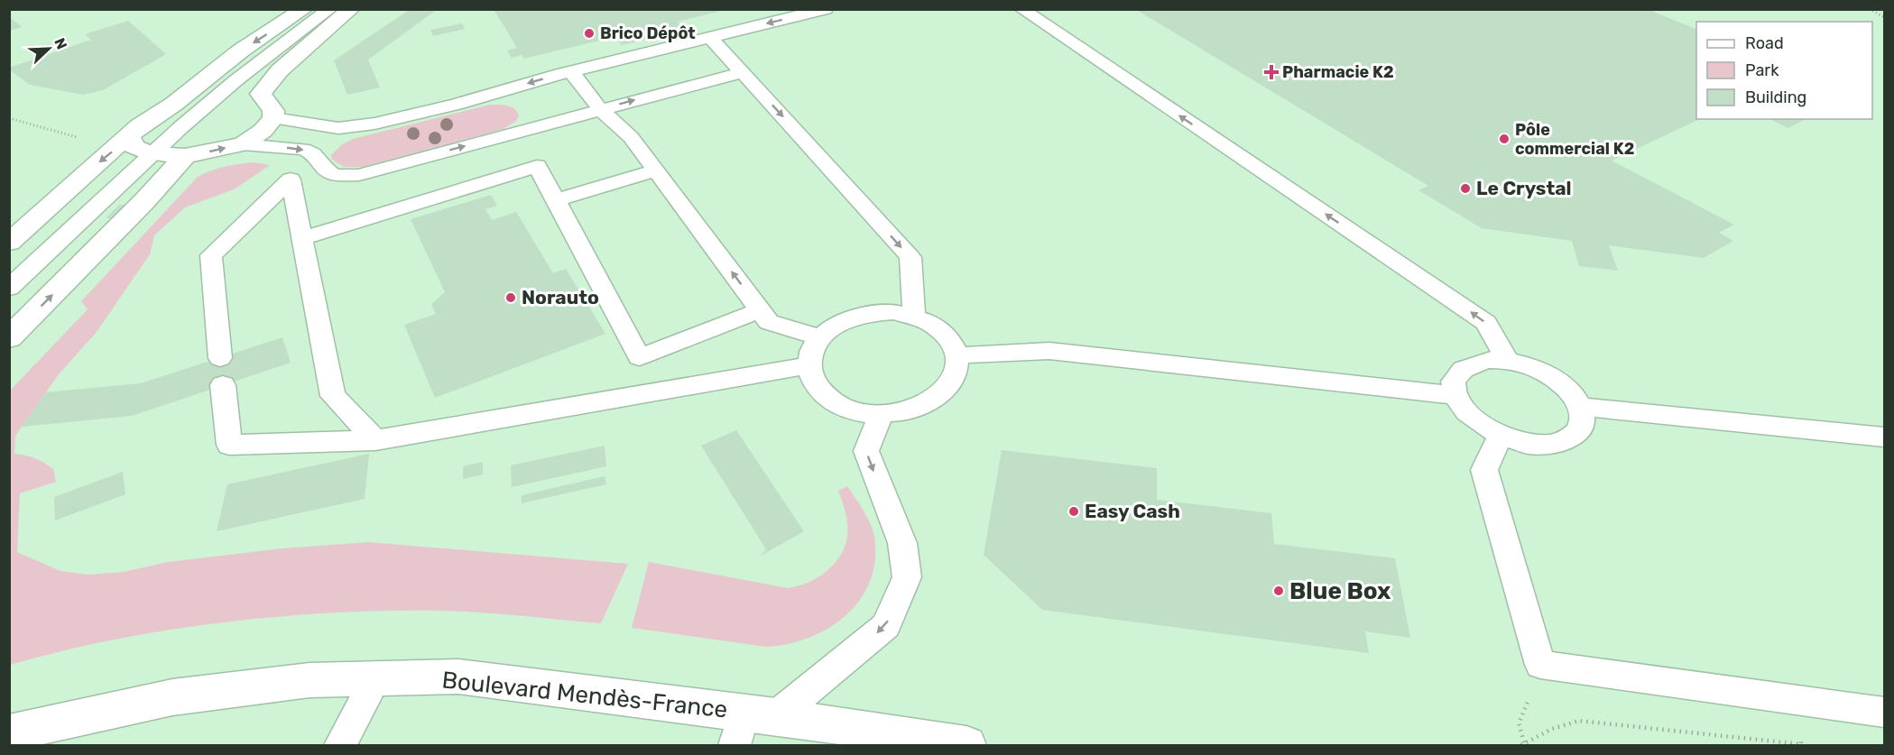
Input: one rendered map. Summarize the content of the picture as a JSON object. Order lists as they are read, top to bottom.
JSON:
{
  "streets": {
    "main road": ["Boulevard Mendès-France"]
  },
  "places": {
    "other": [
      "Brico Dépôt",
      "Pôle commercial K2",
      "Le Crystal",
      "Norauto",
      "Easy Cash",
      "Blue Box"
    ],
    "health": ["Pharmacie K2"]
  },
  "legend": ["Road", "Park", "Building"],
  "north": "top right"
}
